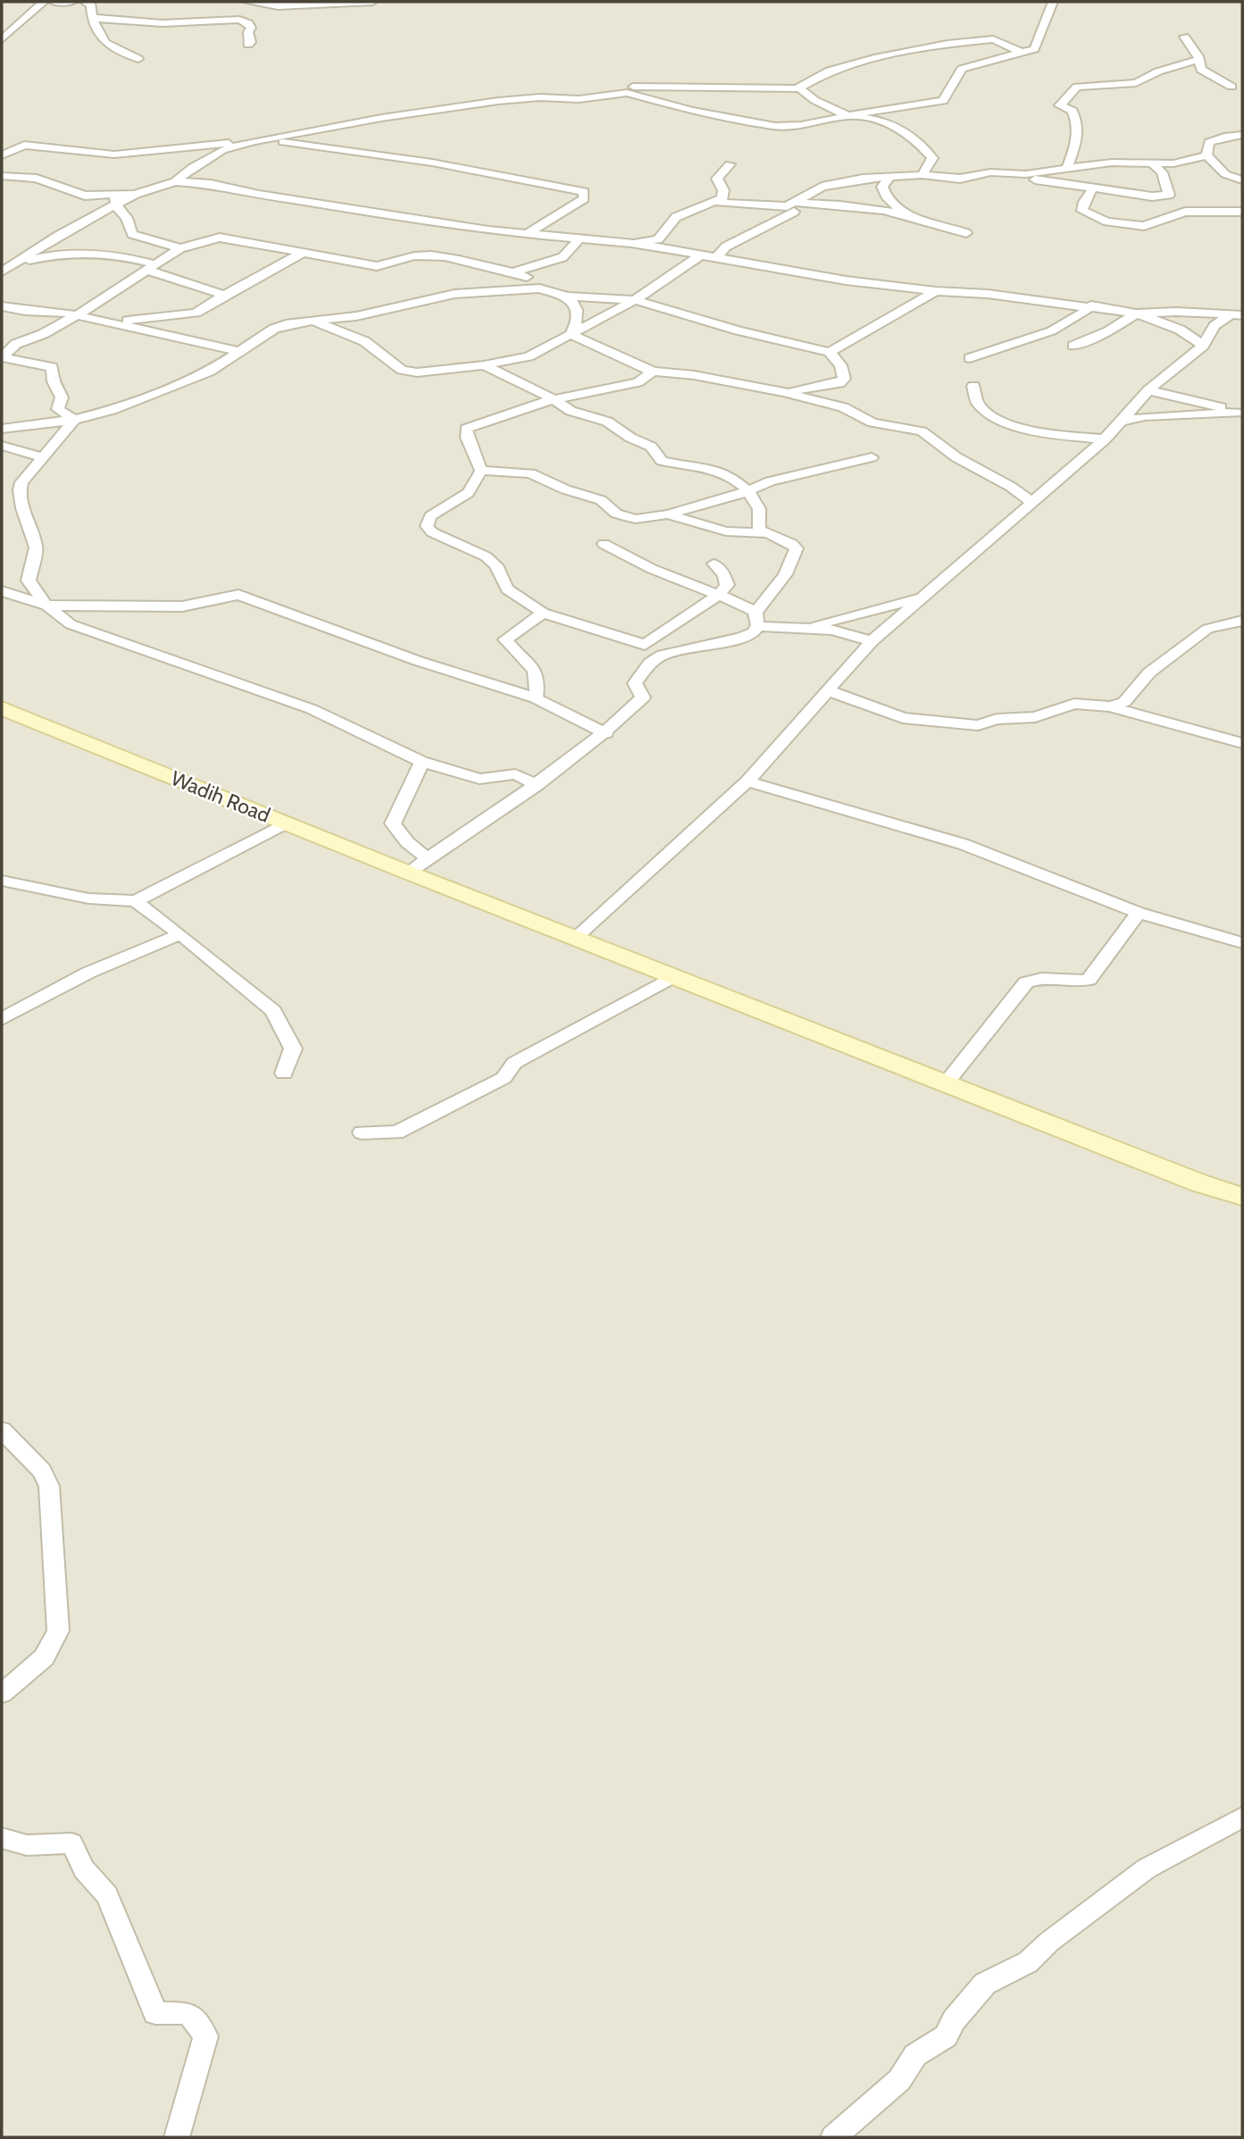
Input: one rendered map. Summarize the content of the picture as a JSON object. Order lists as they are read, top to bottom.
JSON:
{
  "streets": {
    "street": ["Wadih Road"]
  }
}
